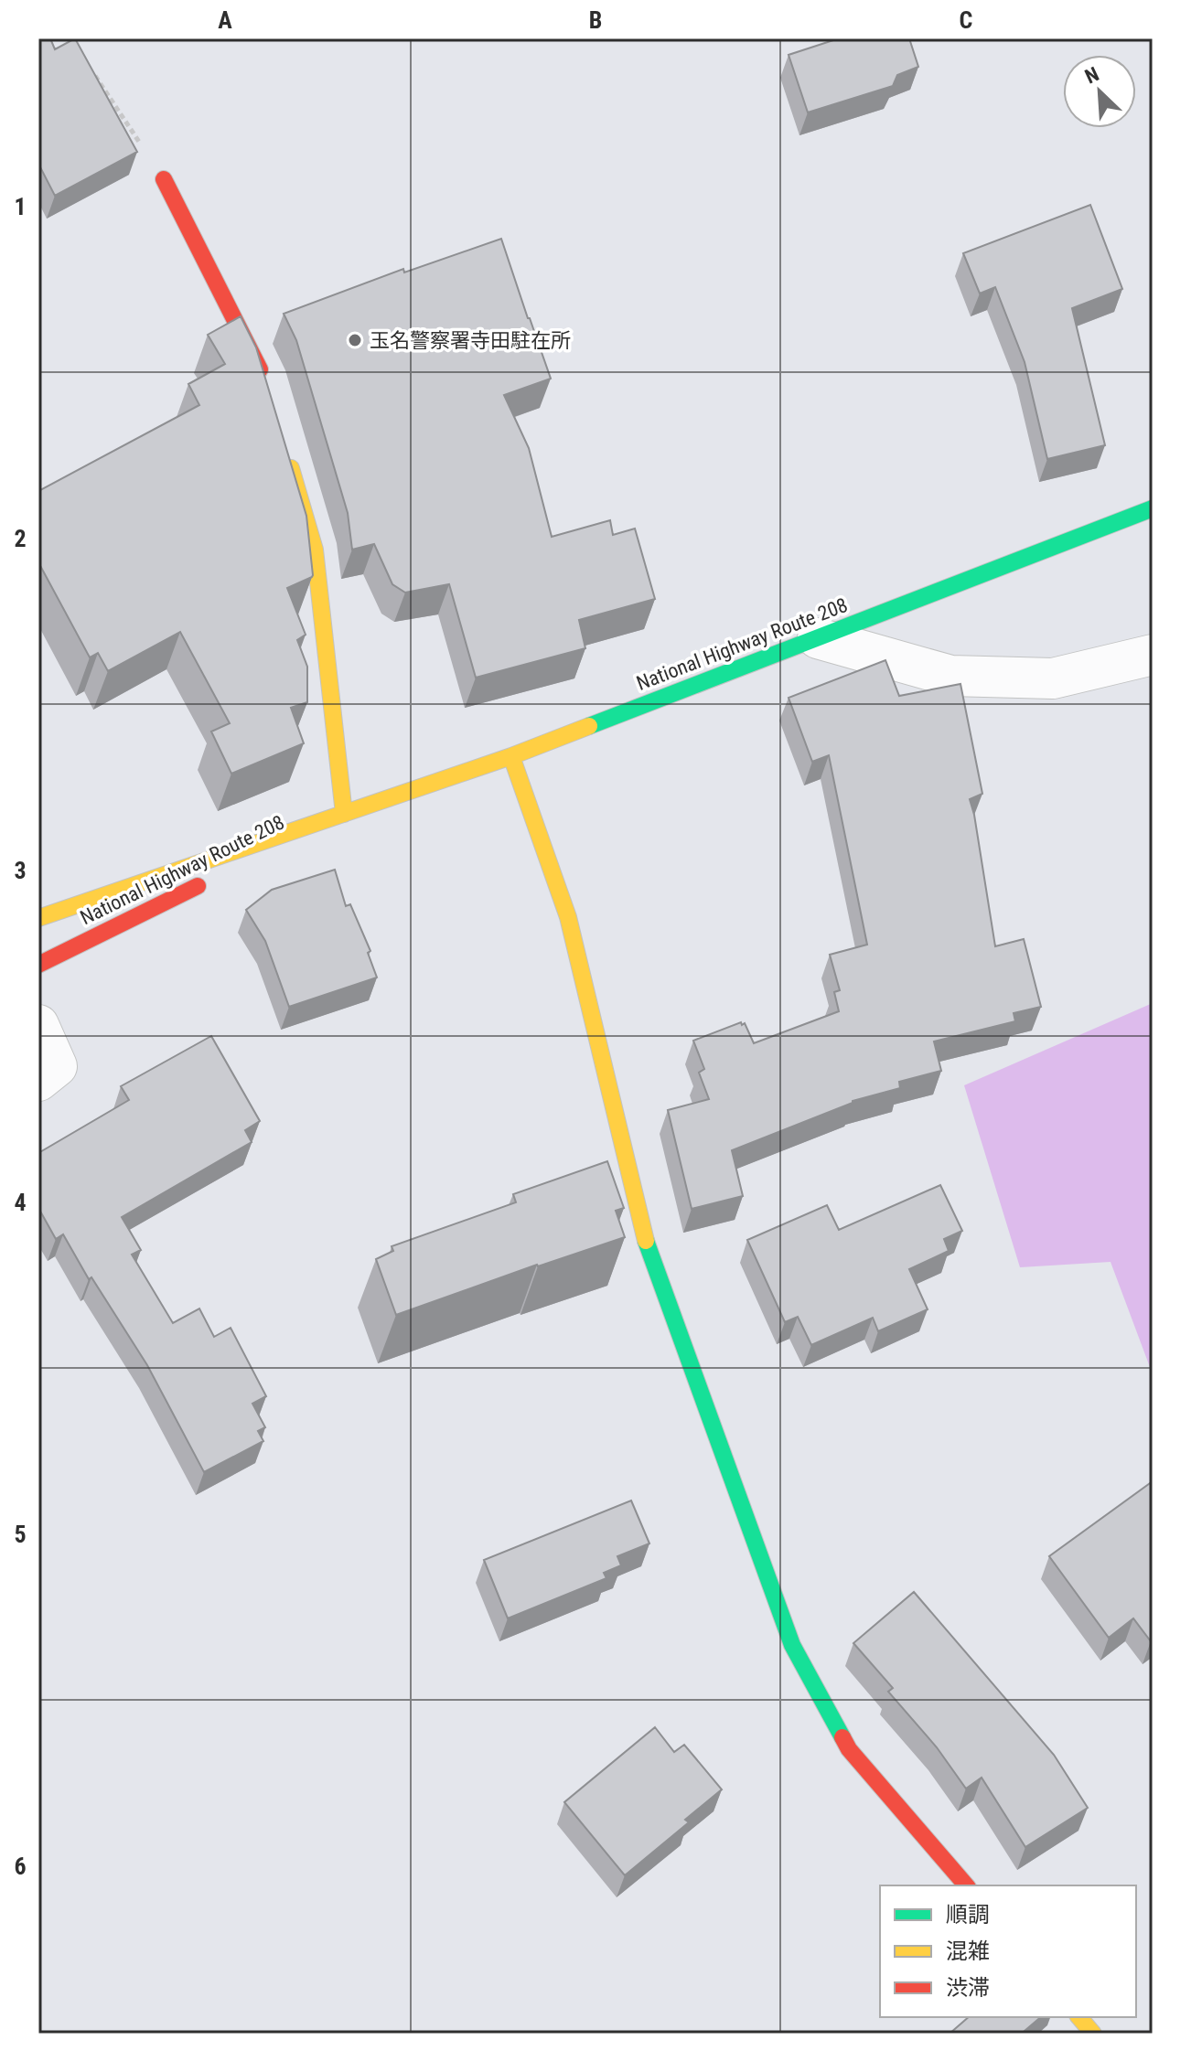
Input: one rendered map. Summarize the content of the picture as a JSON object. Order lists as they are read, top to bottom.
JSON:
{
  "streets": {
    "main road": ["National Highway Route 208"]
  },
  "places": ["玉名警察署寺田駐在所"],
  "legend": ["順調", "混雑", "渋滞"],
  "north": "top left",
  "grid": {
    "columns": ["A", "B", "C"],
    "rows": [
      "1",
      "2",
      "3",
      "4",
      "5",
      "6"
    ]
  }
}
